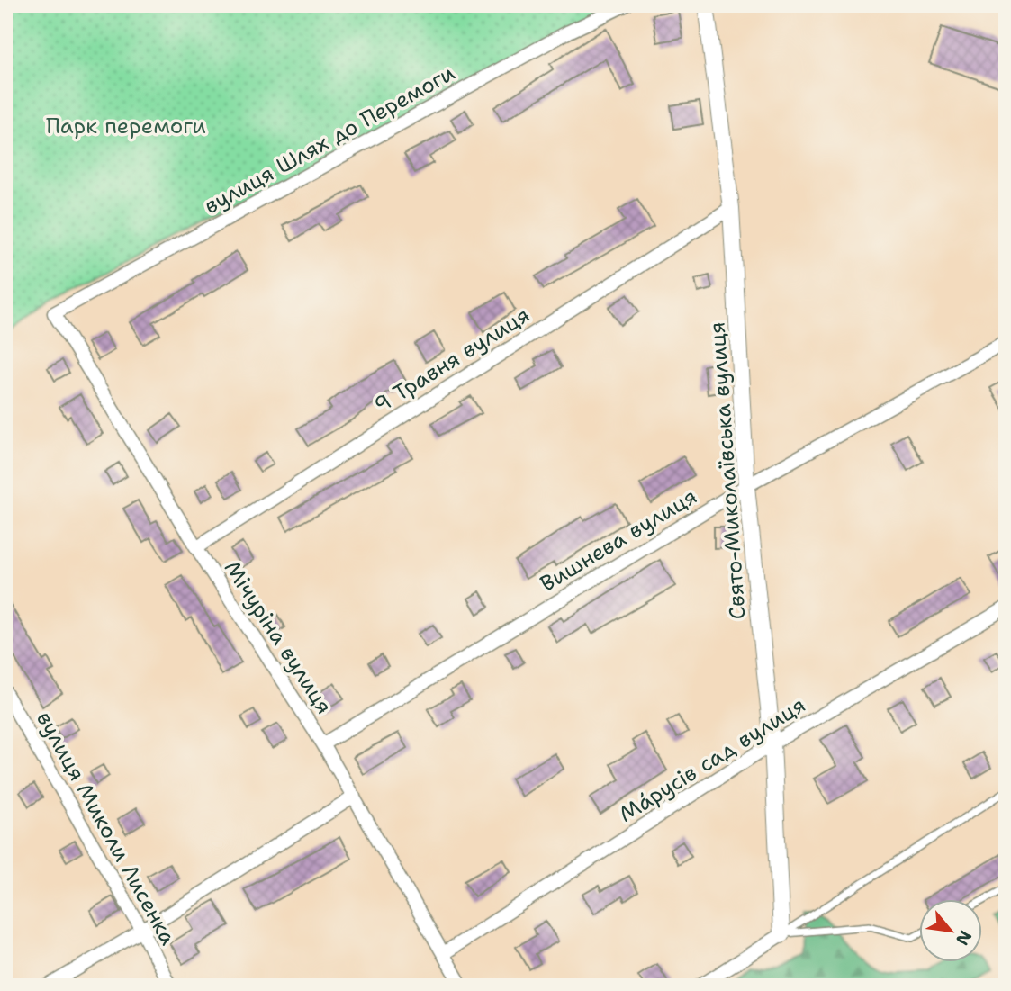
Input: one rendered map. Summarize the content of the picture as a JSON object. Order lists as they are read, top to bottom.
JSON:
{
  "streets": {
    "street": [
      "вулиця Шлях до Перемоги",
      "9 Травня вулиця",
      "Свято-Миколаївська вулиця",
      "Вишнева вулиця",
      "Мічуріна вулиця",
      "Мáрусів сад вулиця",
      "вулиця Миколи Лисенка"
    ]
  },
  "crossings": [
    ["вулиця Шлях до Перемоги", "Мічуріна вулиця"],
    ["9 Травня вулиця", "Свято-Миколаївська вулиця"],
    ["9 Травня вулиця", "Мічуріна вулиця"],
    ["Свято-Миколаївська вулиця", "Вишнева вулиця"],
    ["Свято-Миколаївська вулиця", "Мáрусів сад вулиця"],
    ["Вишнева вулиця", "Мічуріна вулиця"],
    ["Мічуріна вулиця", "Мáрусів сад вулиця"]
  ],
  "parks": ["Парк перемоги"],
  "north": "bottom right"
}
